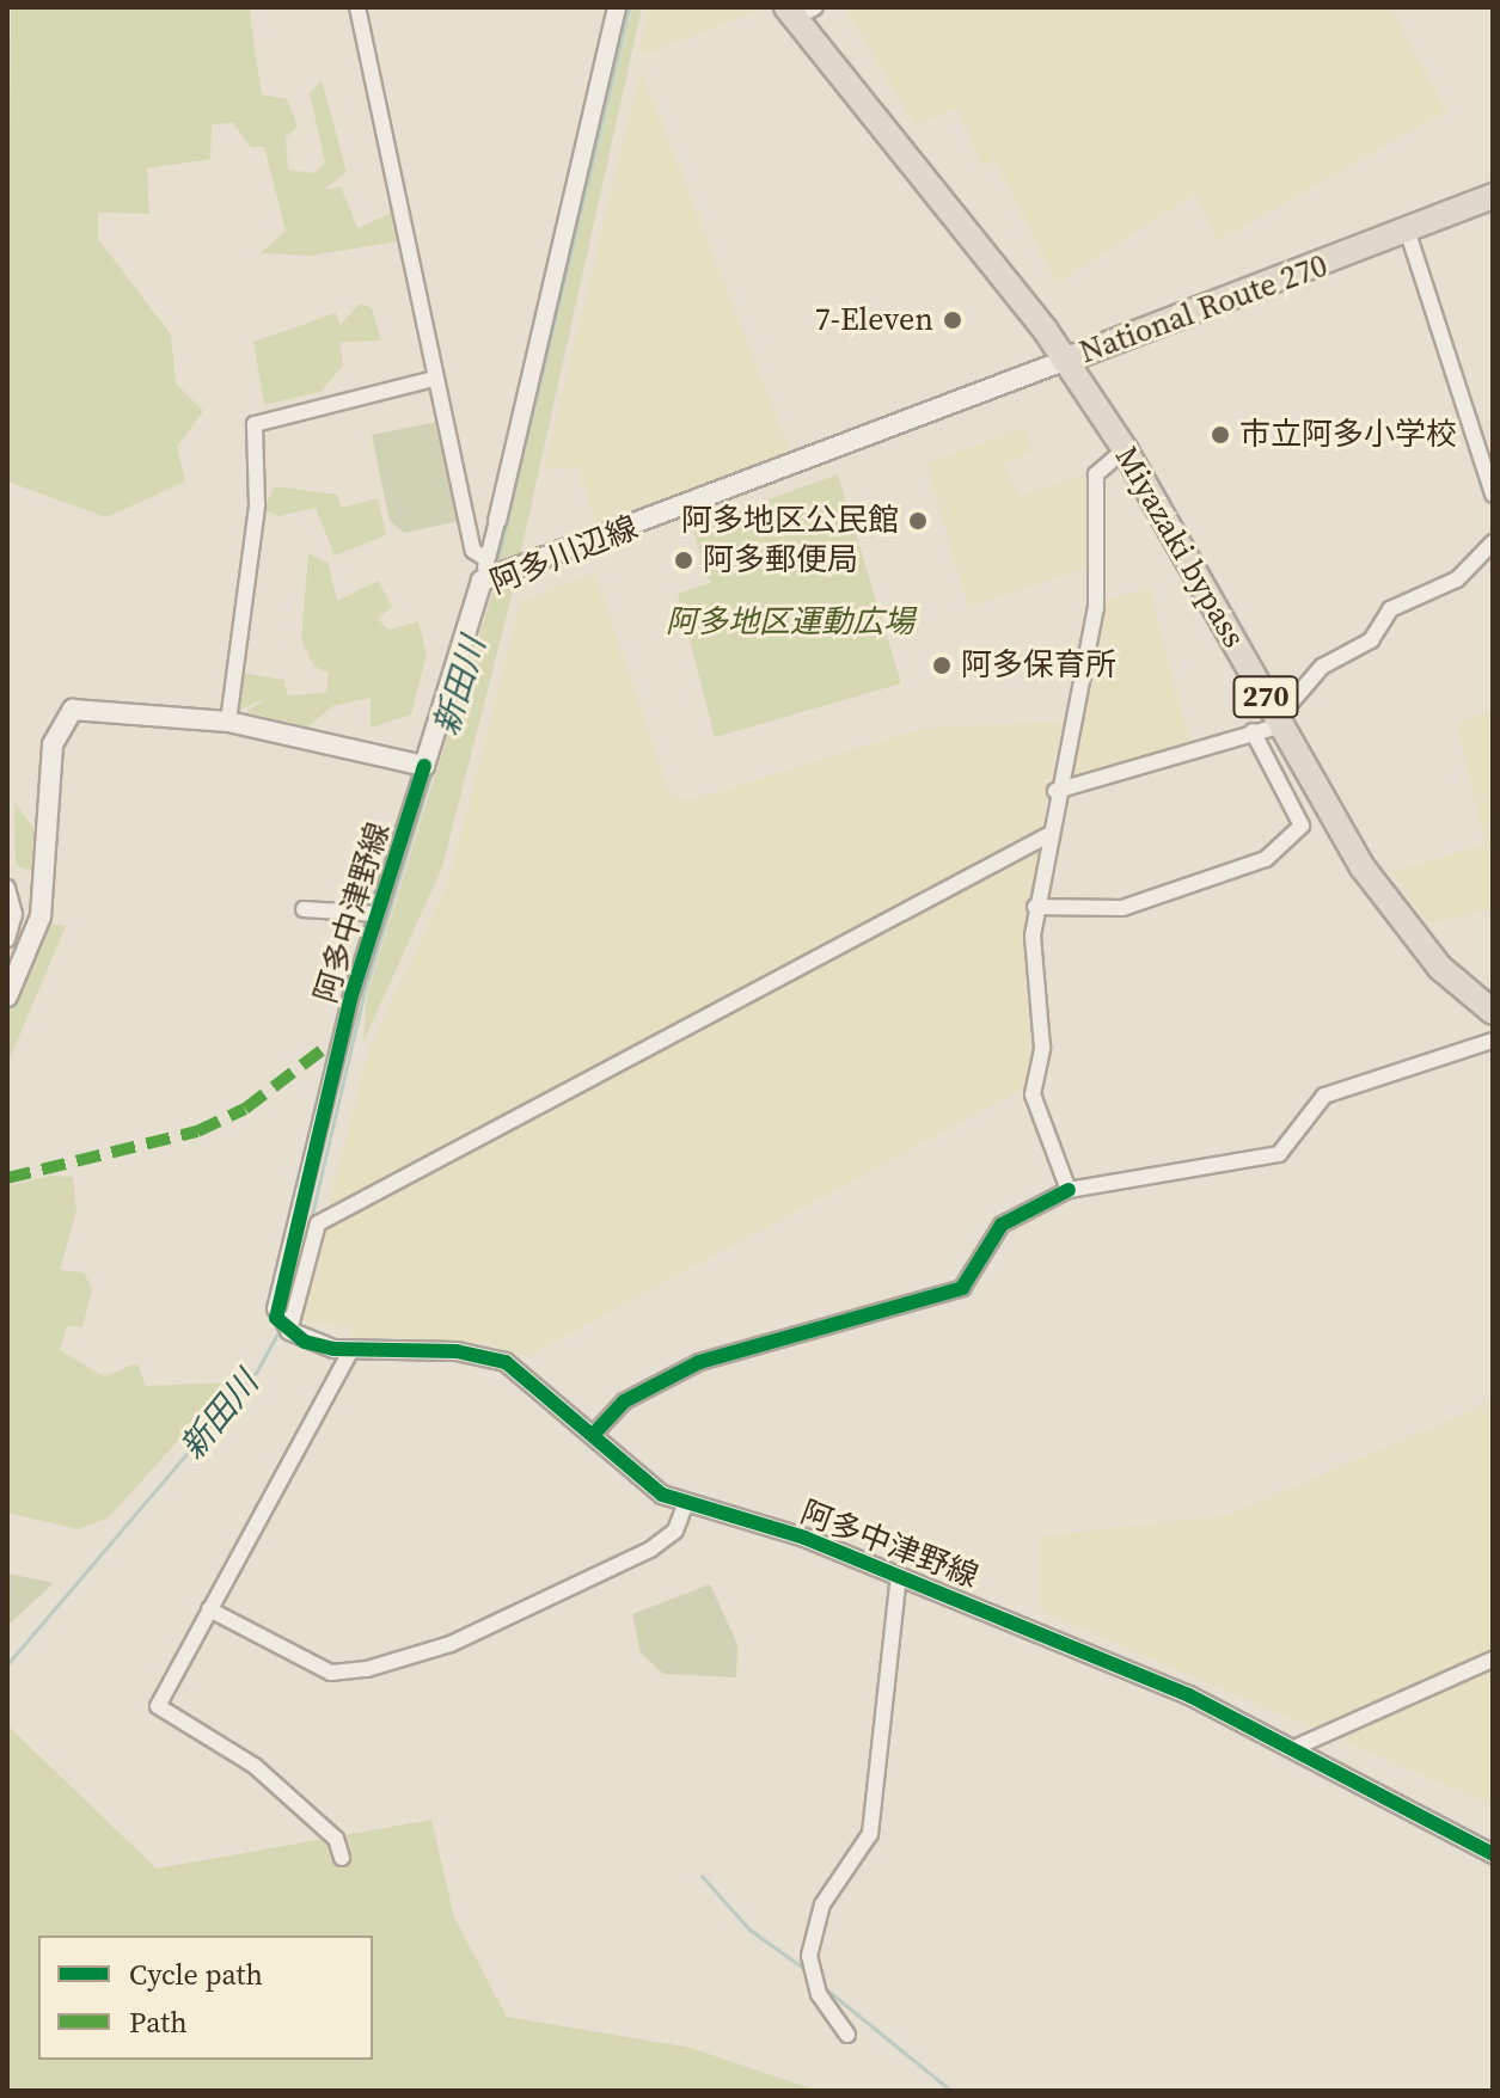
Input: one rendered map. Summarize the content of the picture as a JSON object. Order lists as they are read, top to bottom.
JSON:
{
  "streets": {
    "highway": ["National Route 270", "Miyazaki bypass", "270"],
    "main road": ["阿多川辺線"],
    "street": ["阿多中津野線"]
  },
  "crossings": [
    ["National Route 270", "Miyazaki bypass"],
    ["National Route 270", "阿多川辺線"],
    ["Miyazaki bypass", "阿多川辺線"],
    ["阿多川辺線", "阿多中津野線"]
  ],
  "water": ["新田川"],
  "parks": ["阿多地区運動広場"],
  "places": [
    "7-Eleven",
    "市立阿多小学校",
    "阿多地区公民館",
    "阿多郵便局",
    "阿多保育所"
  ],
  "legend": ["Cycle path", "Path"]
}
